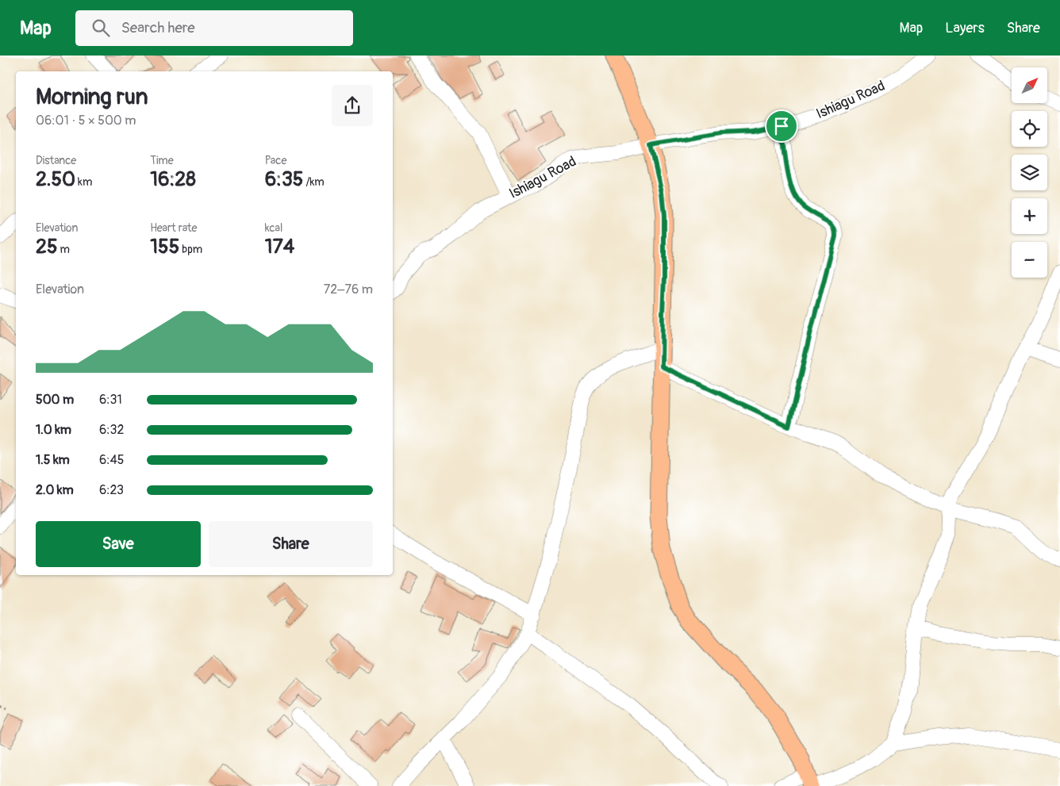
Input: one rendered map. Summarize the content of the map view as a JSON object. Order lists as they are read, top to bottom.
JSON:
{
  "streets": {
    "street": ["Ishiagu Road"]
  },
  "north": "top right",
  "page": {
    "header": "Map",
    "search": "Search here",
    "nav": ["Map", "Layers", "Share"],
    "map_buttons": ["+", "−"],
    "heading": ["Morning run", "06:01 · 5 × 500 m"],
    "stats": [
      ["Distance", "2.50 km"],
      ["Time", "16:28"],
      ["Pace", "6:35 /km"],
      ["Elevation", "25 m"],
      ["Heart rate", "155 bpm"],
      ["kcal", "174"]
    ],
    "chart": ["Elevation", "72–76 m"],
    "list": [
      {
        "name": "500 m",
        "note": "6:31"
      },
      {
        "name": "1.0 km",
        "note": "6:32"
      },
      {
        "name": "1.5 km",
        "note": "6:45"
      },
      {
        "name": "2.0 km",
        "note": "6:23"
      }
    ],
    "buttons": ["Save", "Share"]
  }
}
